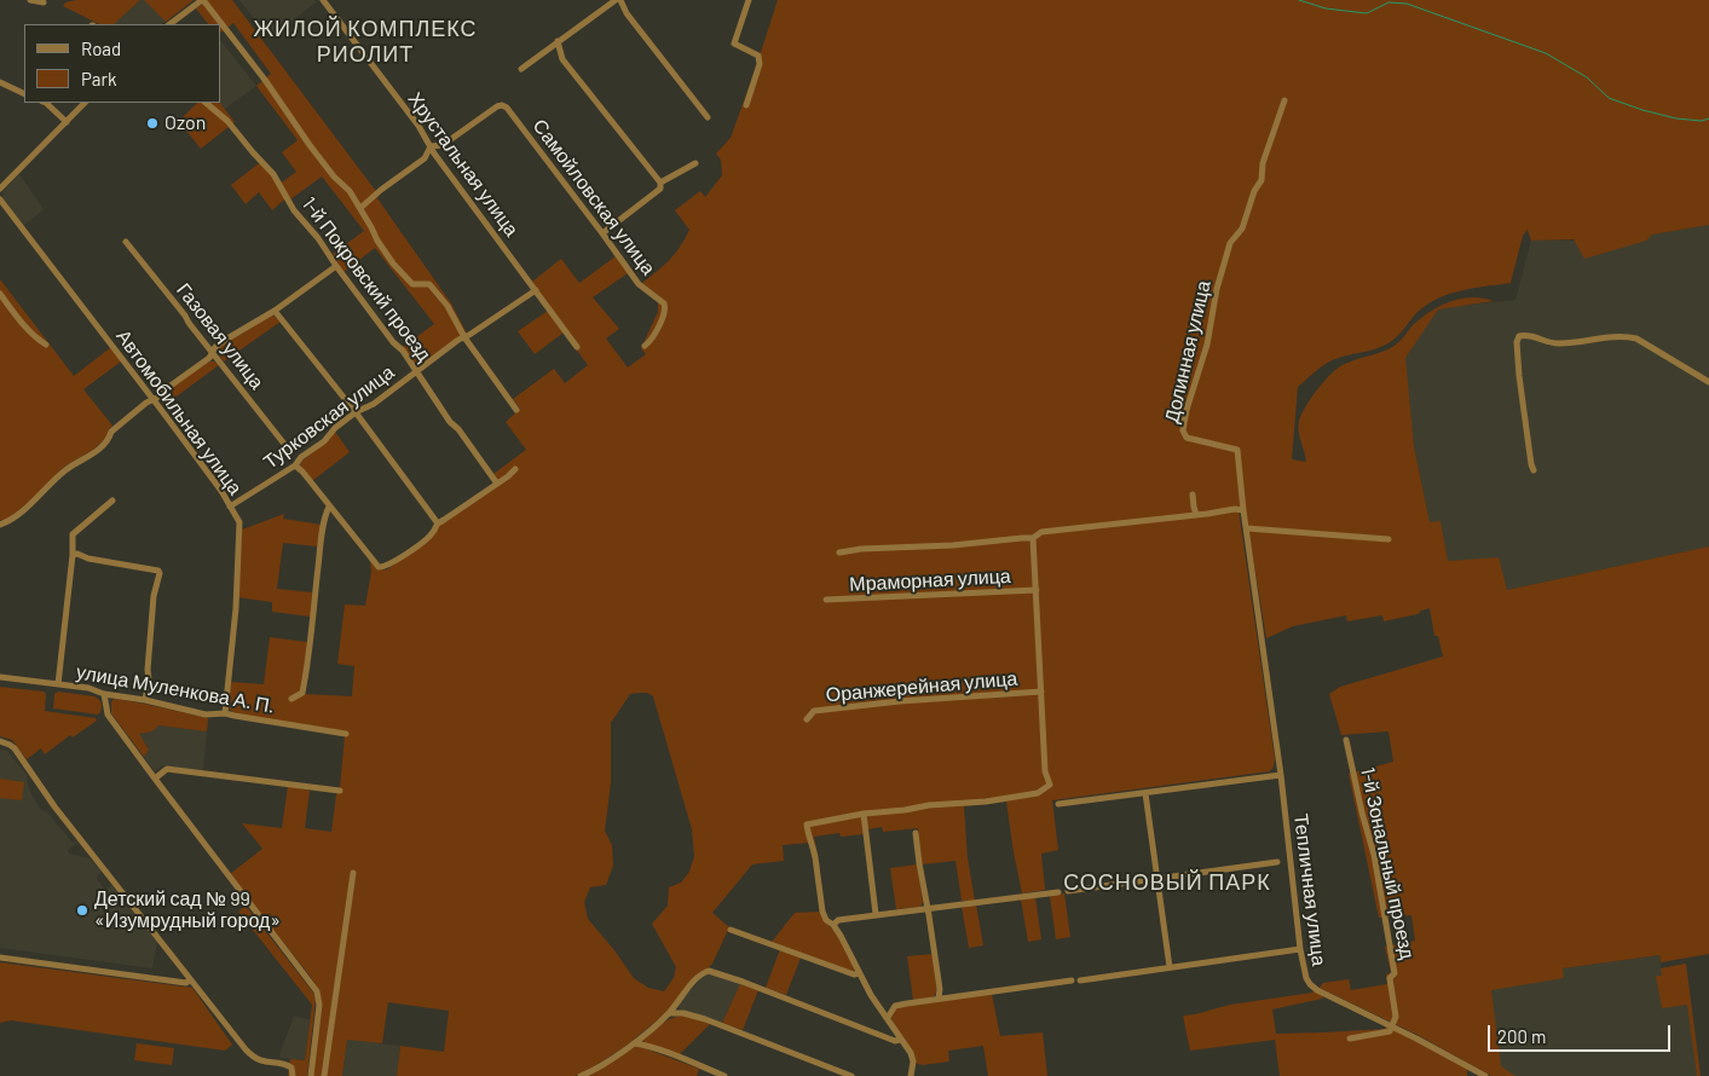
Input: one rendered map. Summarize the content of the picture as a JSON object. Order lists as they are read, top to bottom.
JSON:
{
  "streets": {
    "street": [
      "Хрустальная улица",
      "Самойловская улица",
      "1-й Покровский проезд",
      "Газовая улица",
      "Долинная улица",
      "Автомобильная улица",
      "Турковская улица",
      "Мраморная улица",
      "Оранжерейная улица",
      "улица Муленкова А. П.",
      "1-й Зональный проезд",
      "Тепличная улица"
    ]
  },
  "crossings": [
    ["Хрустальная улица", "Самойловская улица"],
    ["Хрустальная улица", "Турковская улица"],
    ["1-й Покровский проезд", "Турковская улица"],
    ["Долинная улица", "Тепличная улица"],
    ["Автомобильная улица", "Турковская улица"],
    ["Автомобильная улица", "улица Муленкова А. П."],
    ["1-й Зональный проезд", "Тепличная улица"]
  ],
  "districts": ["ЖИЛОЙ КОМПЛЕКС РИОЛИТ", "СОСНОВЫЙ ПАРК"],
  "places": ["Ozon", "Детский сад № 99 «Изумрудный город»"],
  "legend": ["Road", "Park"],
  "scale_bar": "200 m"
}
